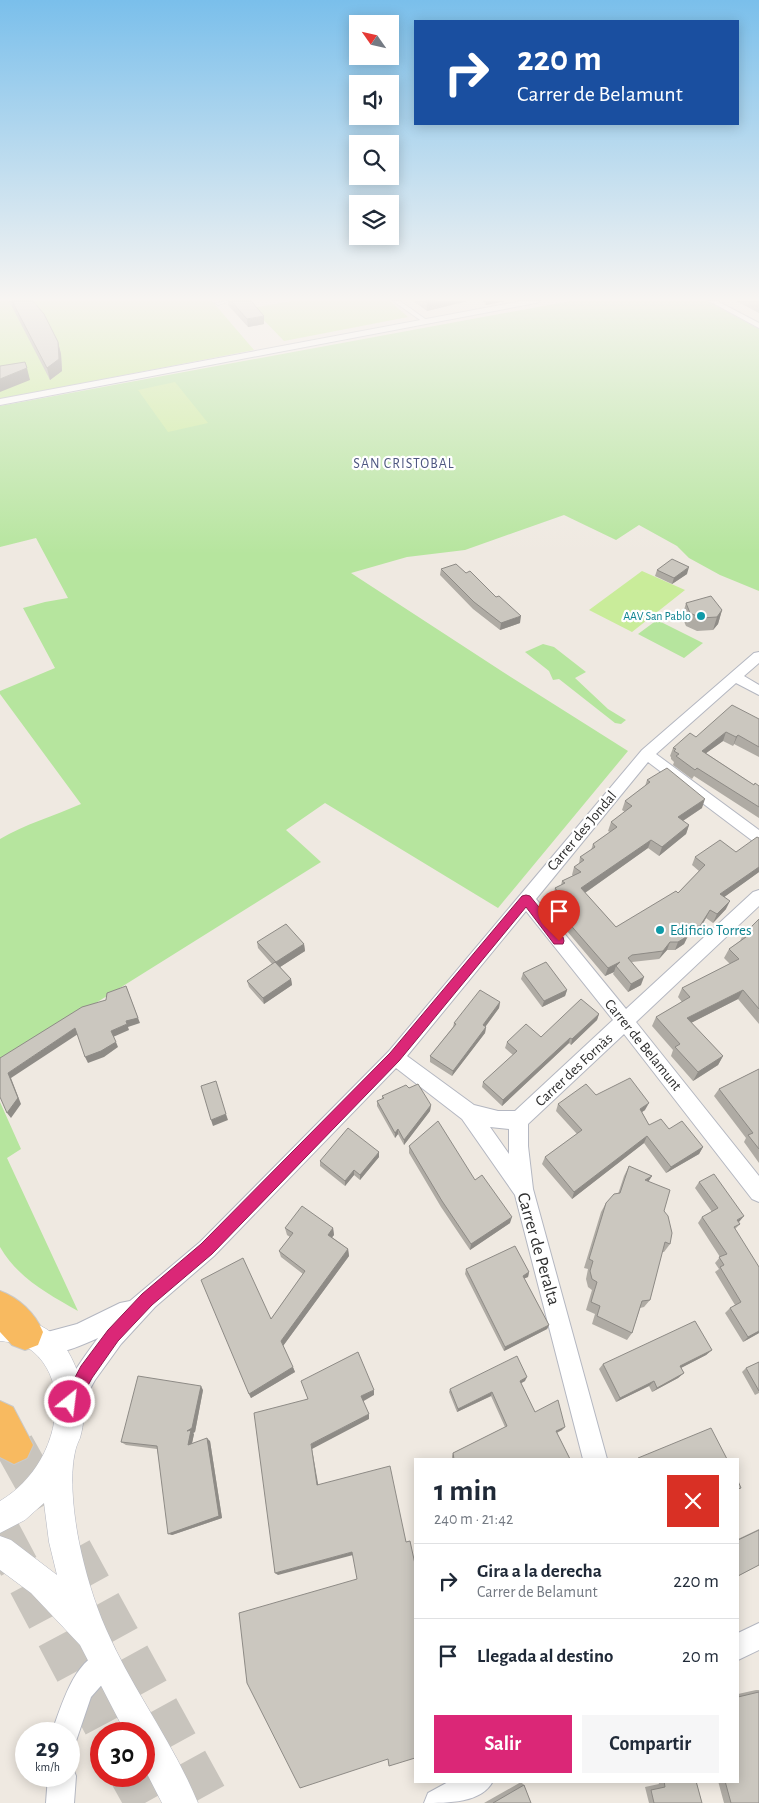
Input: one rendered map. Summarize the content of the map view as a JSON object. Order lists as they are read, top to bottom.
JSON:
{
  "streets": {
    "street": [
      "Carrer des Jondal",
      "Carrer de Belamunt",
      "Carrer des Fornàs",
      "Carrer de Peralta"
    ]
  },
  "crossings": [
    ["Carrer des Jondal", "Carrer de Belamunt"],
    ["Carrer des Jondal", "Carrer de Peralta"],
    ["Carrer de Belamunt", "Carrer des Fornàs"]
  ],
  "districts": ["SAN CRISTOBAL"],
  "places": ["AAV San Pablo", "Edificio Torres"],
  "north": "top left",
  "page": {
    "turn": ["220 m", "Carrer de Belamunt"],
    "heading": ["1 min", "240 m · 21:42"],
    "list": [
      {
        "name": "Gira a la derecha",
        "note": "Carrer de Belamunt",
        "value": "220 m"
      },
      {
        "name": "Llegada al destino",
        "value": "20 m"
      }
    ],
    "buttons": ["Salir", "Compartir"],
    "speed": "29 km/h",
    "limit": "30"
  }
}
